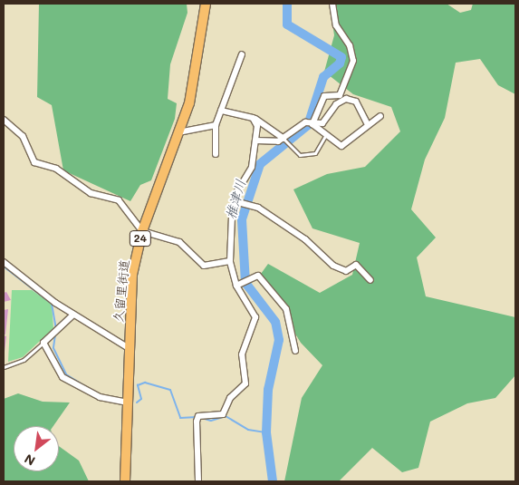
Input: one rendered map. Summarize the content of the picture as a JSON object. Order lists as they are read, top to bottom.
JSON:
{
  "streets": {
    "main road": ["24", "久留里街道"]
  },
  "water": ["椎津川"],
  "north": "bottom left"
}
